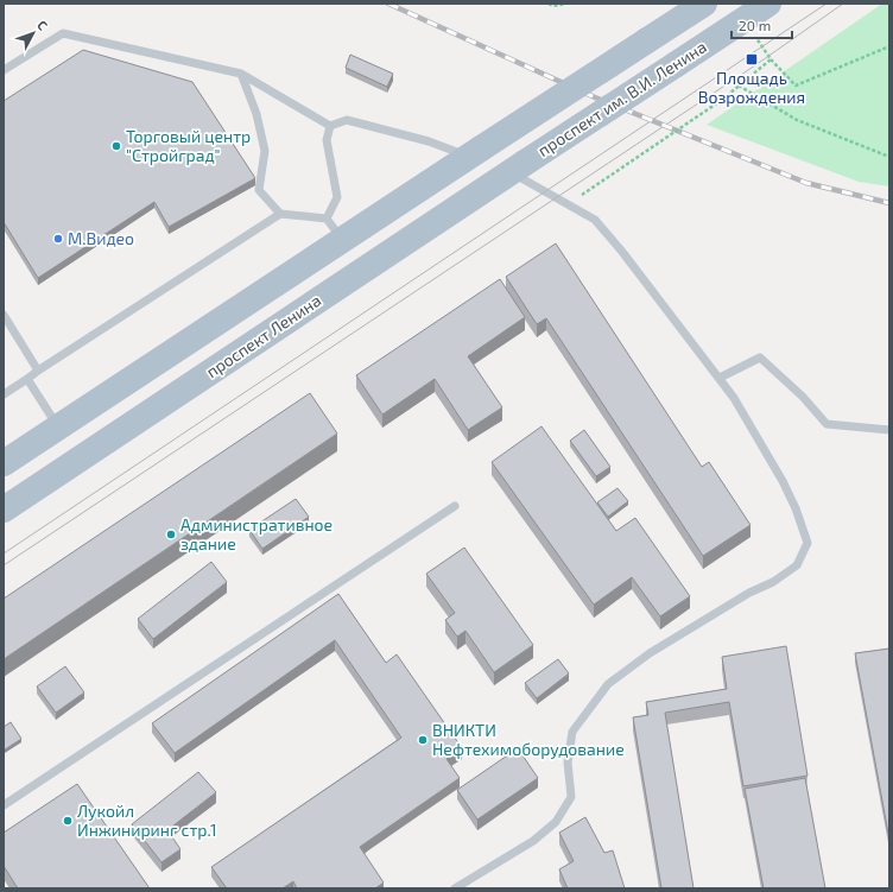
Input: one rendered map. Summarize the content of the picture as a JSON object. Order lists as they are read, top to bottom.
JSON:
{
  "streets": {
    "main road": ["проспект им. В.И. Ленина", "проспект Ленина"]
  },
  "crossings": [
    ["проспект им. В.И. Ленина", "проспект Ленина"]
  ],
  "places": {
    "transit": ["Площадь Возрождения"],
    "other": [
      "Торговый центр \"Стройград\"",
      "М.Видео",
      "Административное здание",
      "ВНИКТИ Нефтехимоборудование",
      "Лукойл Инжиниринг стр.1"
    ]
  },
  "scale_bar": "20 m",
  "north": "top right"
}
